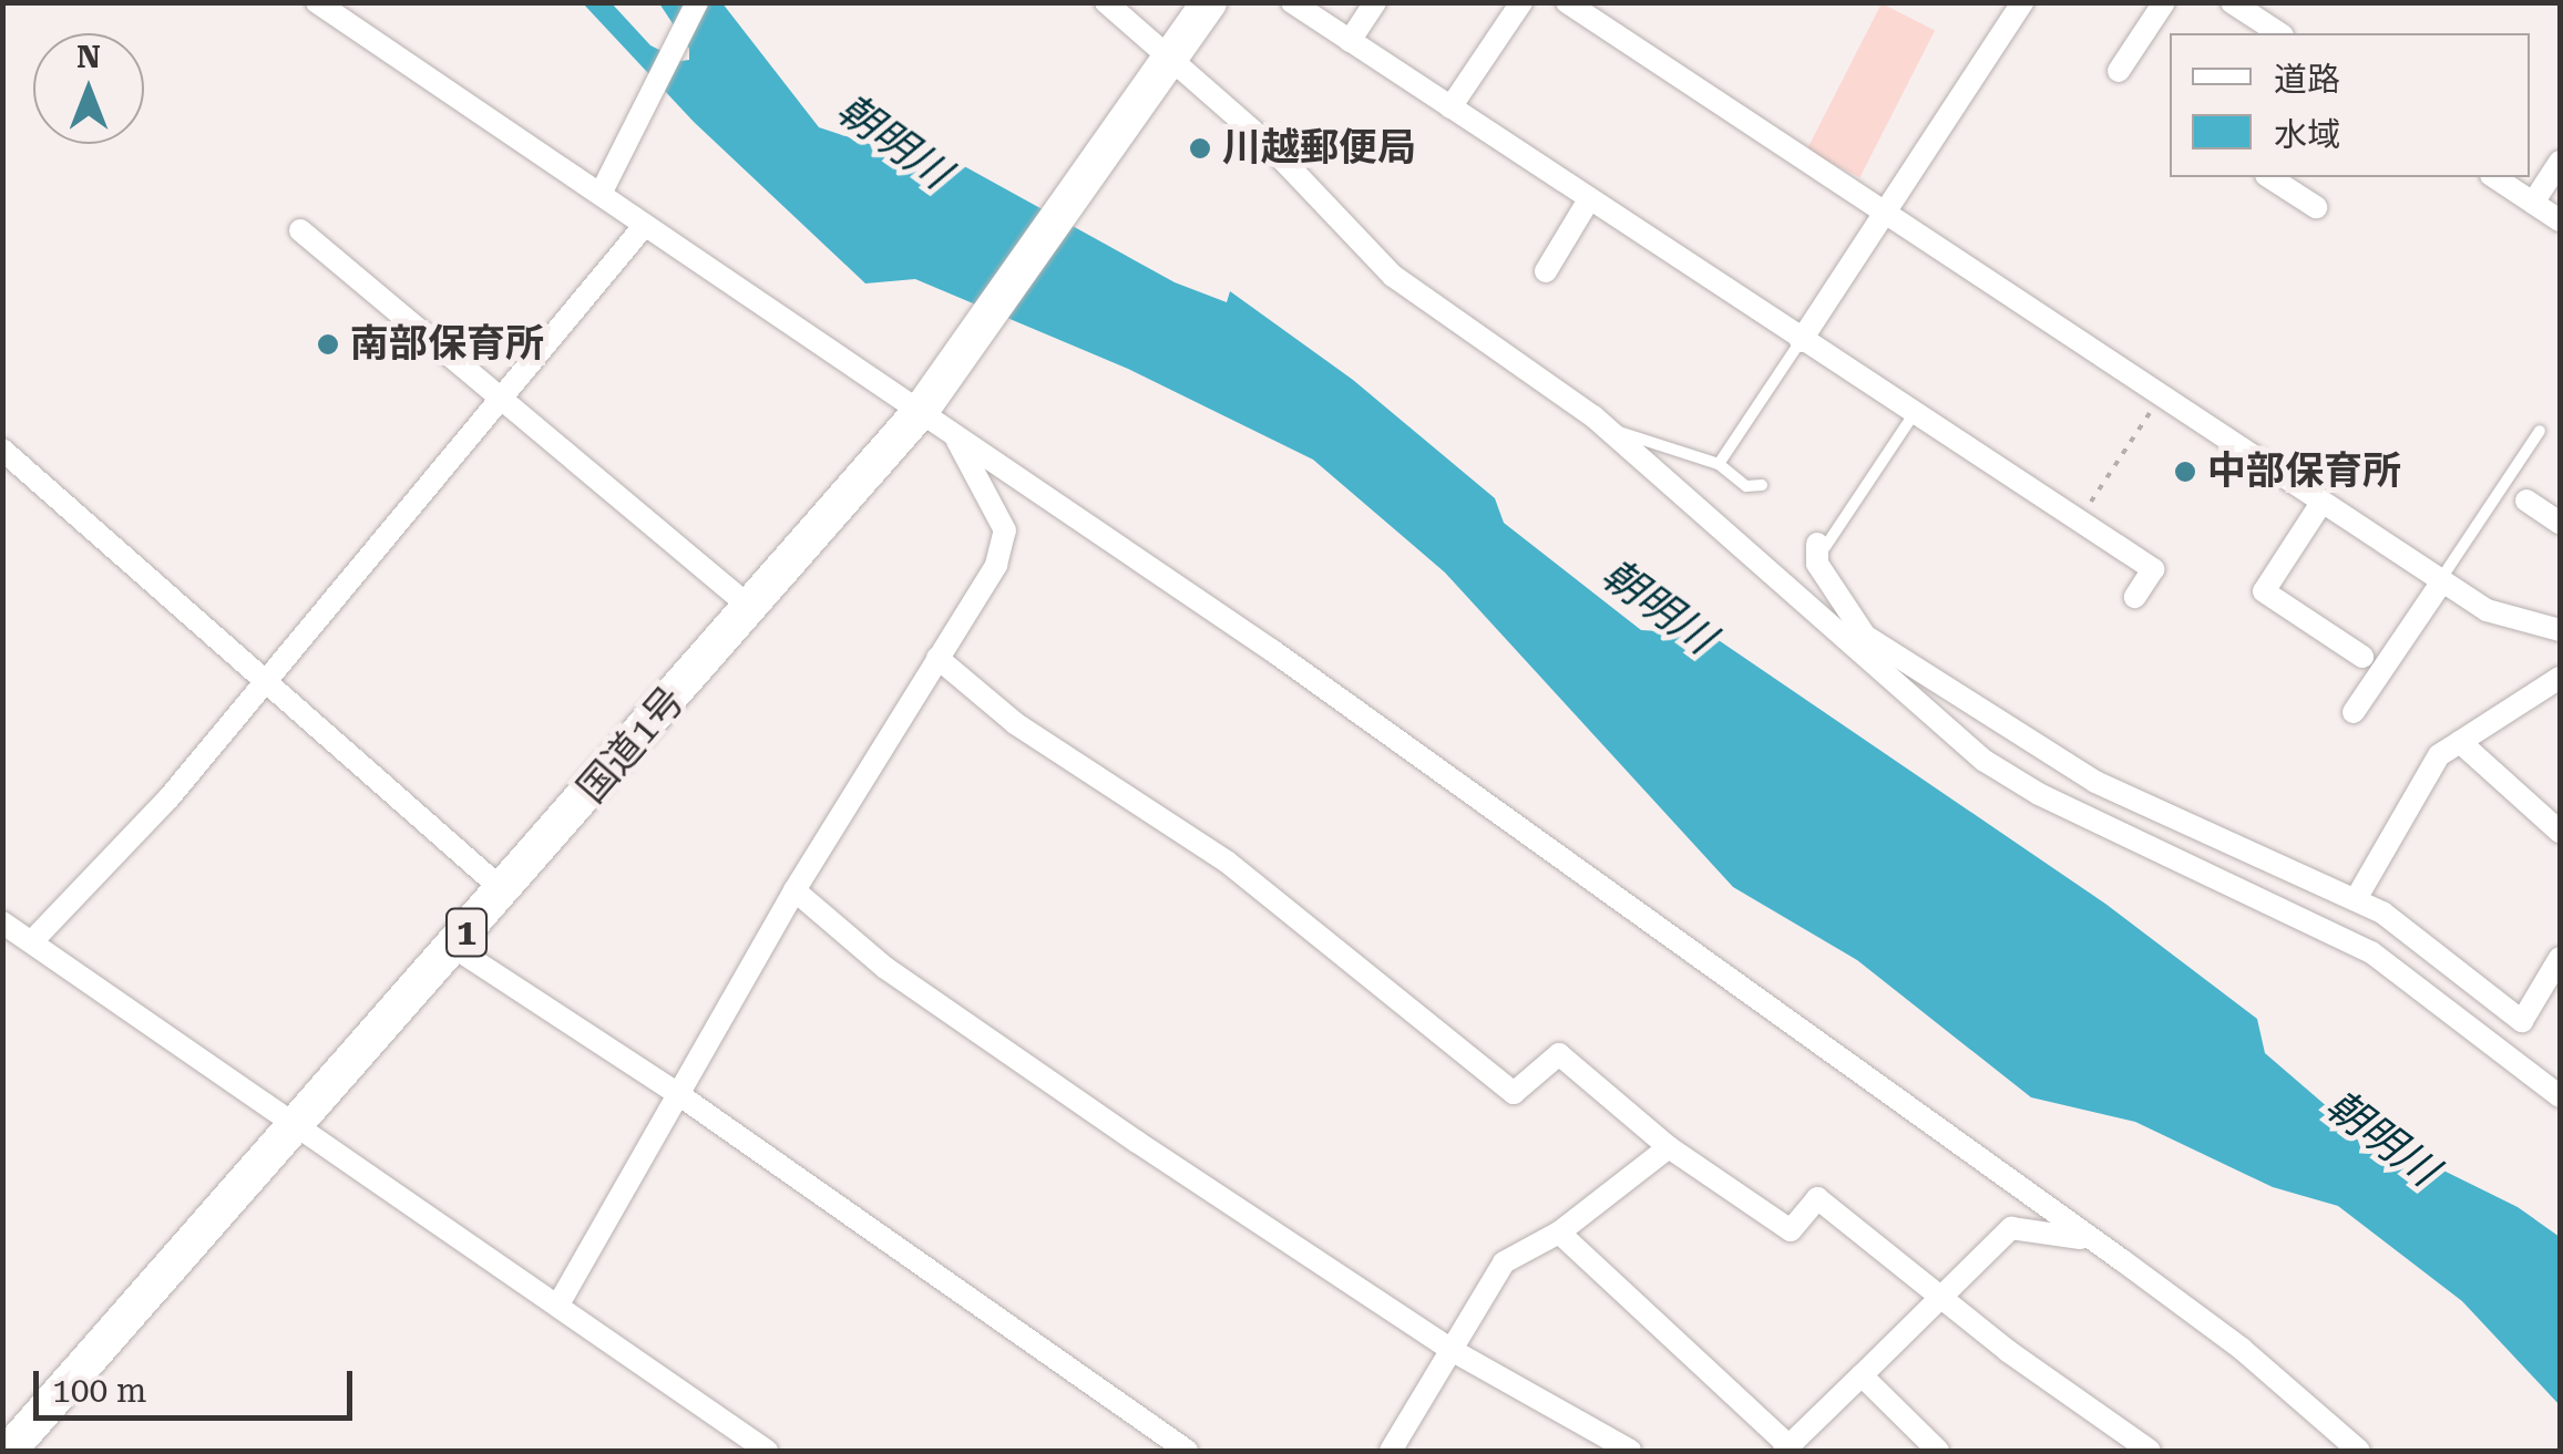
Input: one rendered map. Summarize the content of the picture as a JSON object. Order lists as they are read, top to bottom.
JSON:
{
  "streets": {
    "highway": ["国道1号", "1"]
  },
  "water": ["朝明川"],
  "places": ["川越郵便局", "南部保育所", "中部保育所"],
  "legend": ["道路", "水域"],
  "scale_bar": "100 m",
  "north": "top"
}
